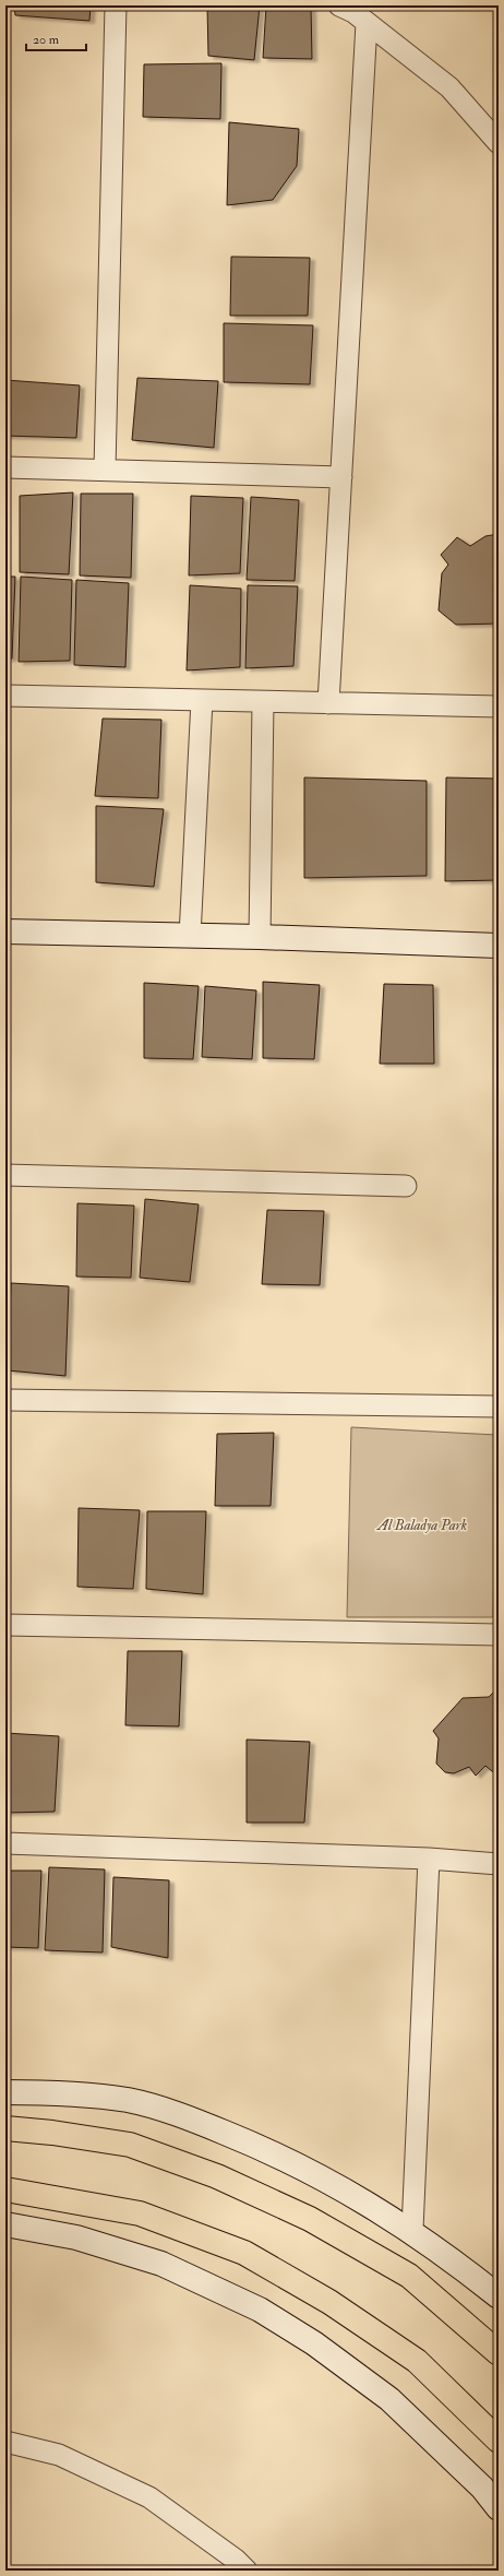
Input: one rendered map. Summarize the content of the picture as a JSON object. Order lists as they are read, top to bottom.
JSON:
{
  "parks": ["Al Baladya Park"],
  "scale_bar": "20 m"
}
